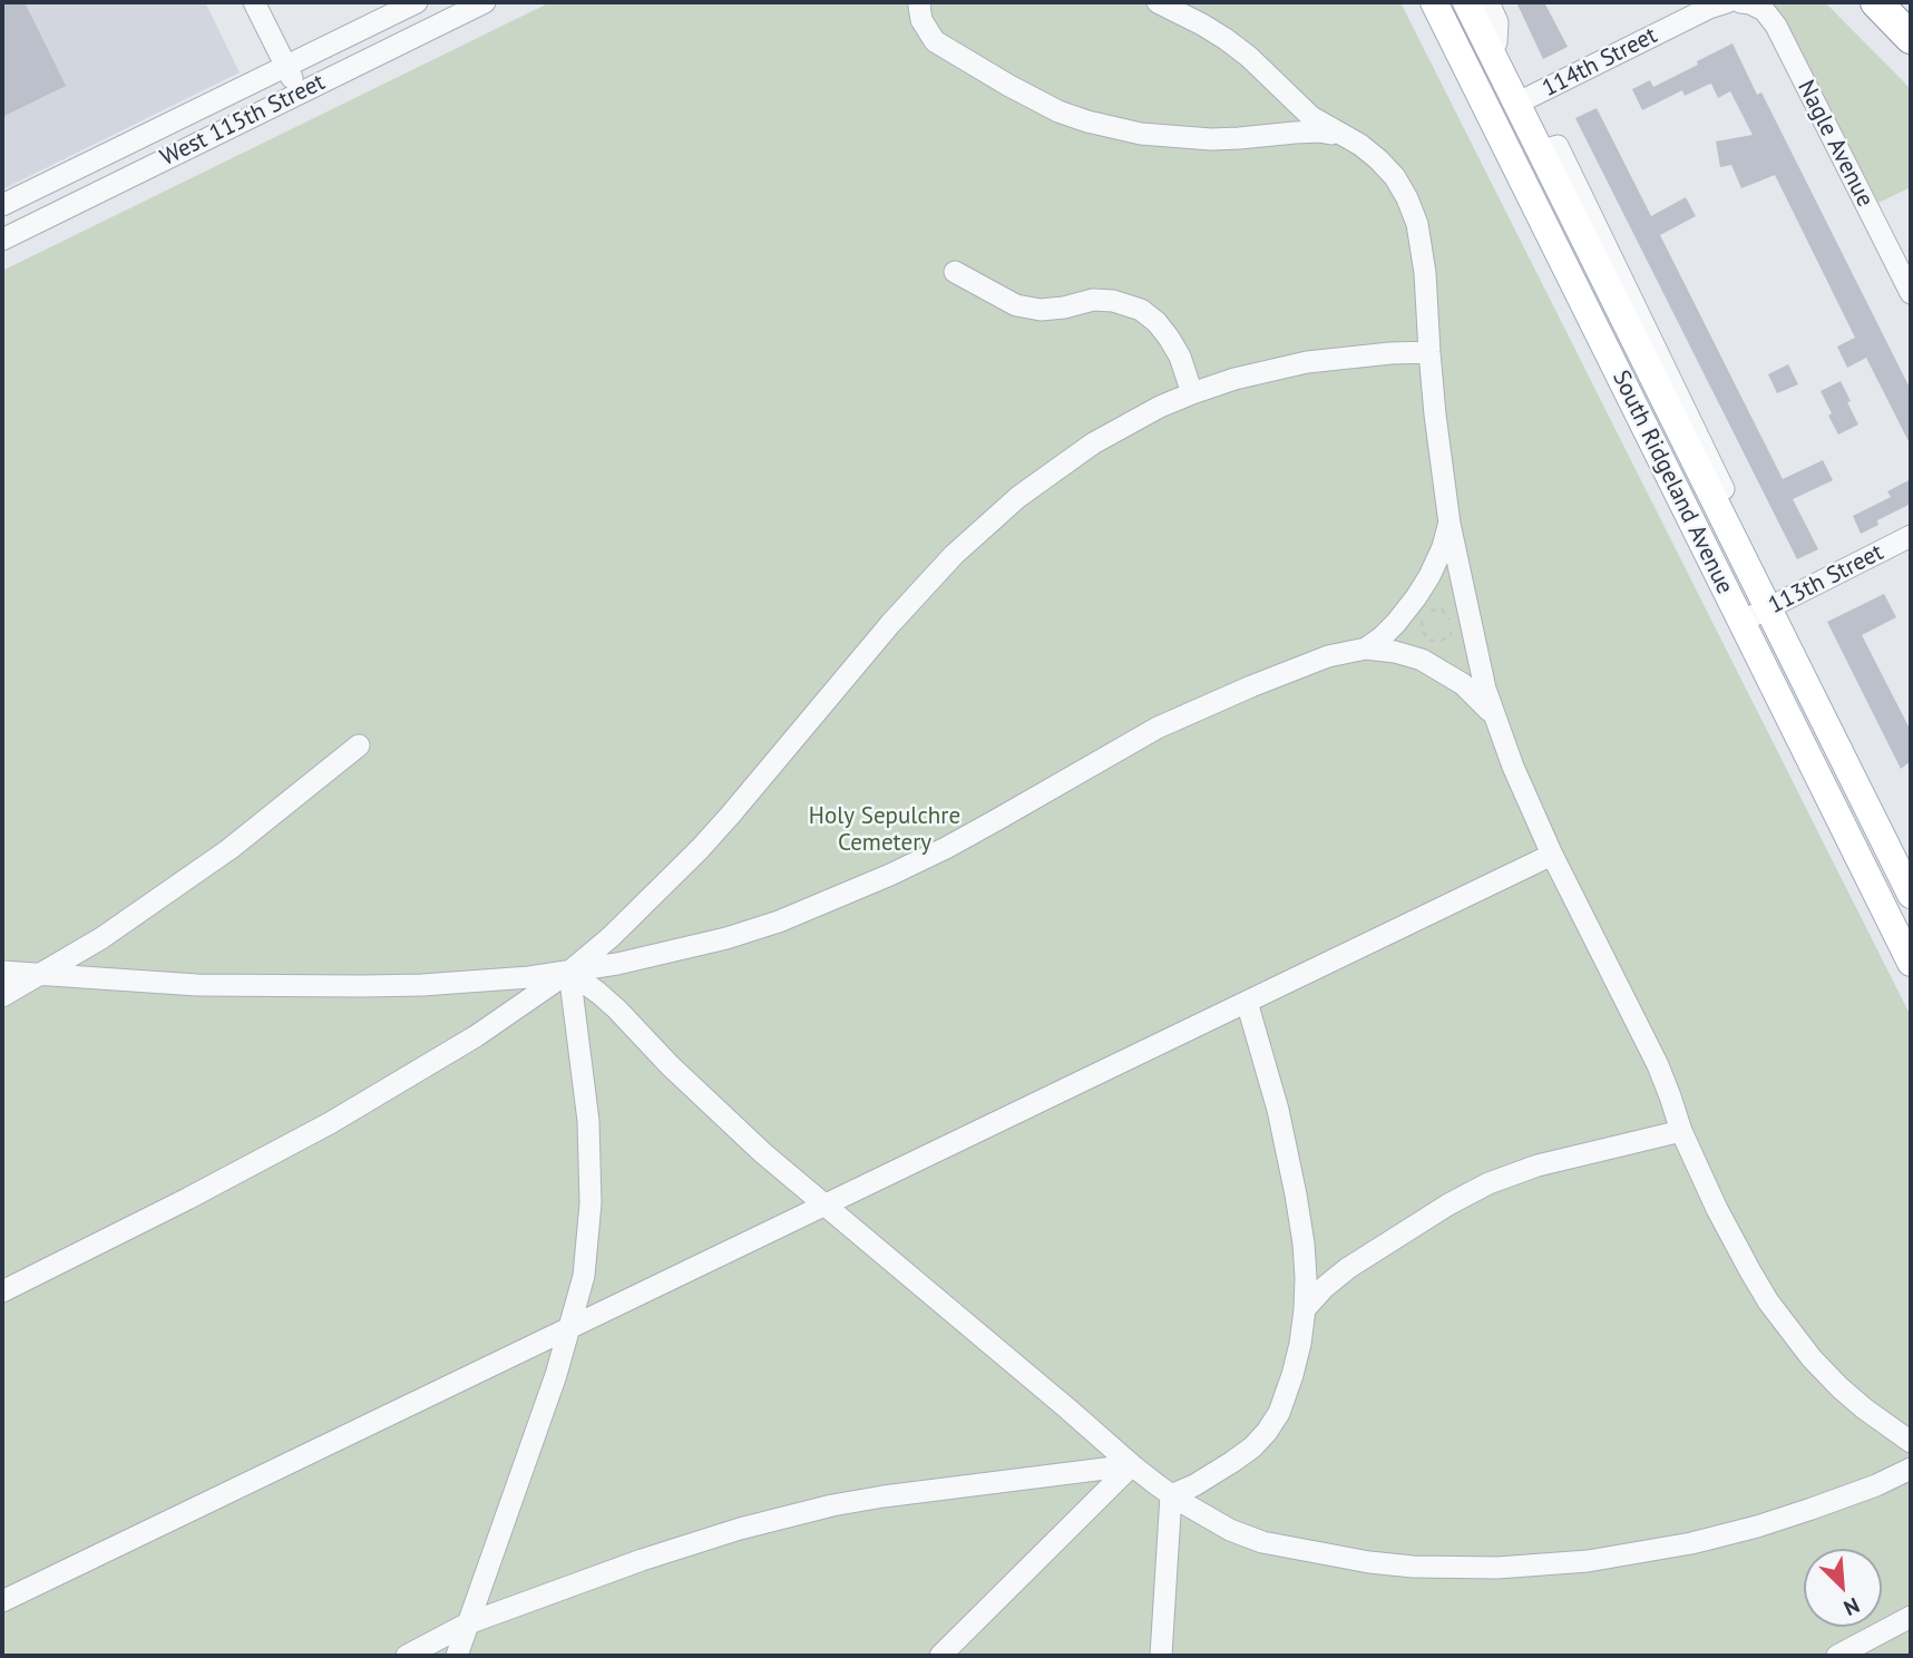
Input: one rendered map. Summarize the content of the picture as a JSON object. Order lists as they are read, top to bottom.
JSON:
{
  "streets": {
    "main road": ["South Ridgeland Avenue"],
    "street": [
      "114th Street",
      "West 115th Street",
      "Nagle Avenue",
      "113th Street"
    ]
  },
  "crossings": [
    ["114th Street", "South Ridgeland Avenue"],
    ["South Ridgeland Avenue", "113th Street"]
  ],
  "parks": ["Holy Sepulchre Cemetery"],
  "north": "bottom right"
}
